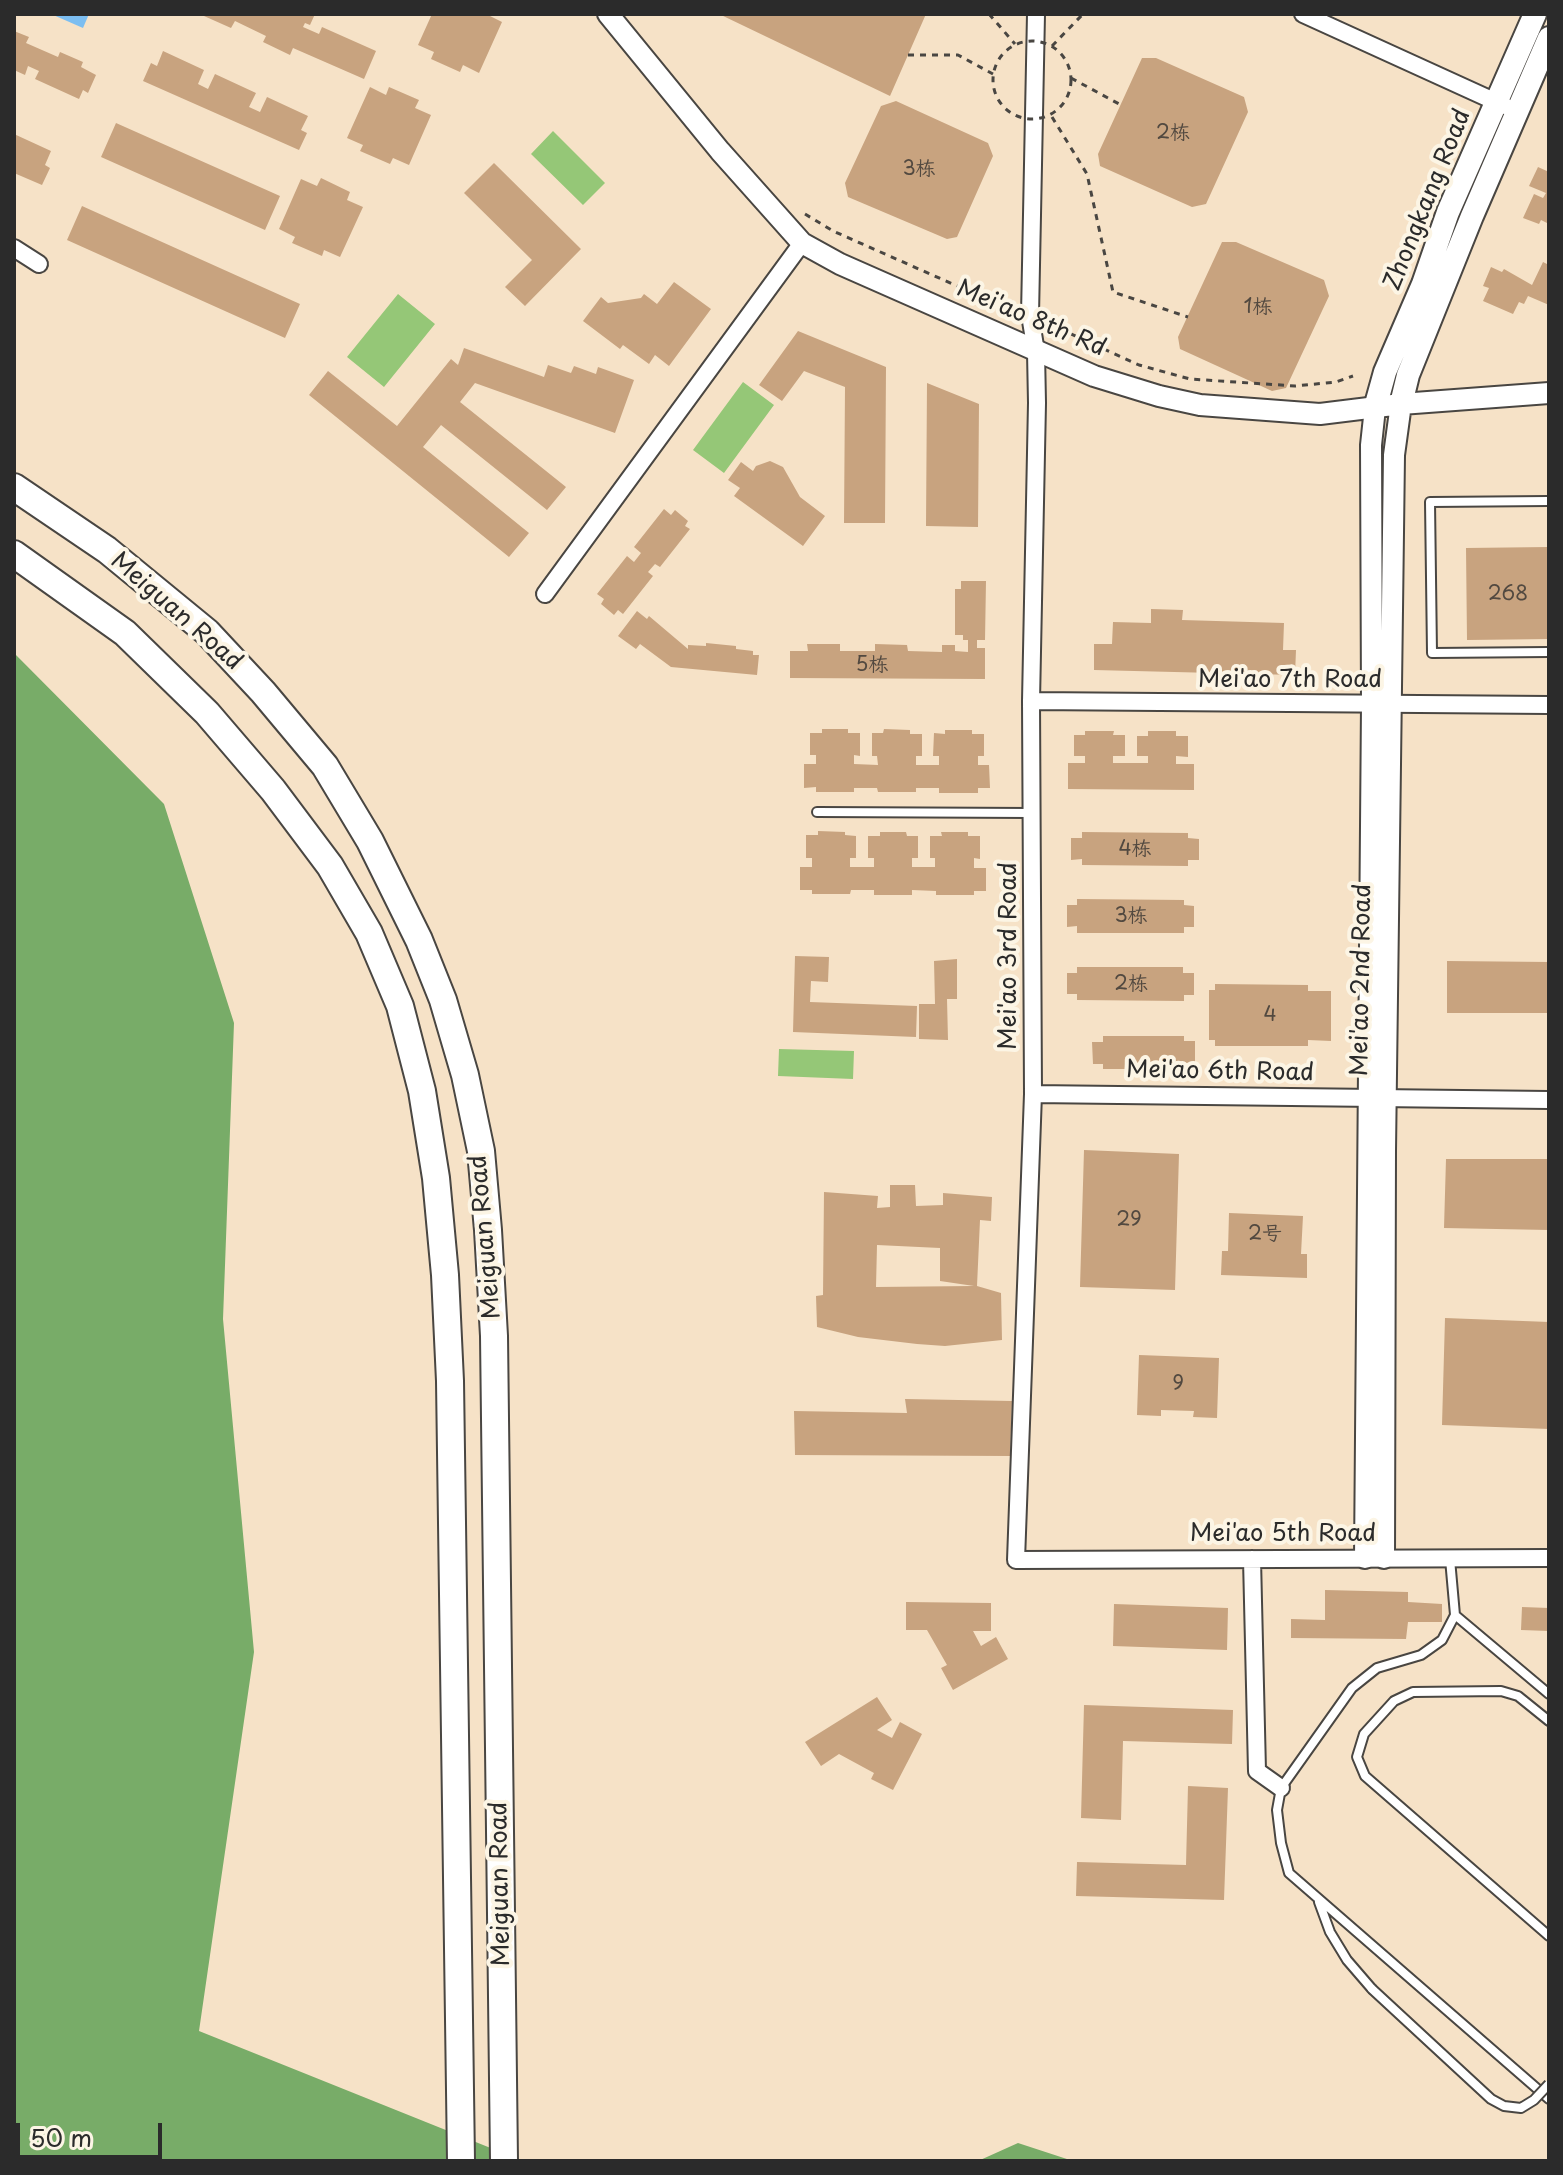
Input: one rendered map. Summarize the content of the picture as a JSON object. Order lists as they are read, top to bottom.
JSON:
{
  "streets": {
    "highway": ["Meiguan Road"],
    "main road": ["Zhongkang Road"],
    "street": [
      "Mei'ao 8th Rd",
      "Mei'ao 7th Road",
      "Mei'ao 3rd Road",
      "Mei'ao 2nd Road",
      "Mei'ao 6th Road",
      "Mei'ao 5th Road"
    ]
  },
  "crossings": [
    ["Zhongkang Road", "Mei'ao 8th Rd"],
    ["Zhongkang Road", "Mei'ao 2nd Road"],
    ["Mei'ao 8th Rd", "Mei'ao 3rd Road"],
    ["Mei'ao 8th Rd", "Mei'ao 2nd Road"],
    ["Mei'ao 7th Road", "Mei'ao 3rd Road"],
    ["Mei'ao 7th Road", "Mei'ao 2nd Road"],
    ["Mei'ao 3rd Road", "Mei'ao 6th Road"],
    ["Mei'ao 3rd Road", "Mei'ao 5th Road"],
    ["Mei'ao 2nd Road", "Mei'ao 6th Road"],
    ["Mei'ao 2nd Road", "Mei'ao 5th Road"]
  ],
  "house_numbers": [
    "2栋",
    "3栋",
    "1栋",
    "268",
    "5栋",
    "4栋",
    "3栋",
    "2栋",
    "4",
    "29",
    "2号",
    "9"
  ],
  "scale_bar": "50 m"
}
